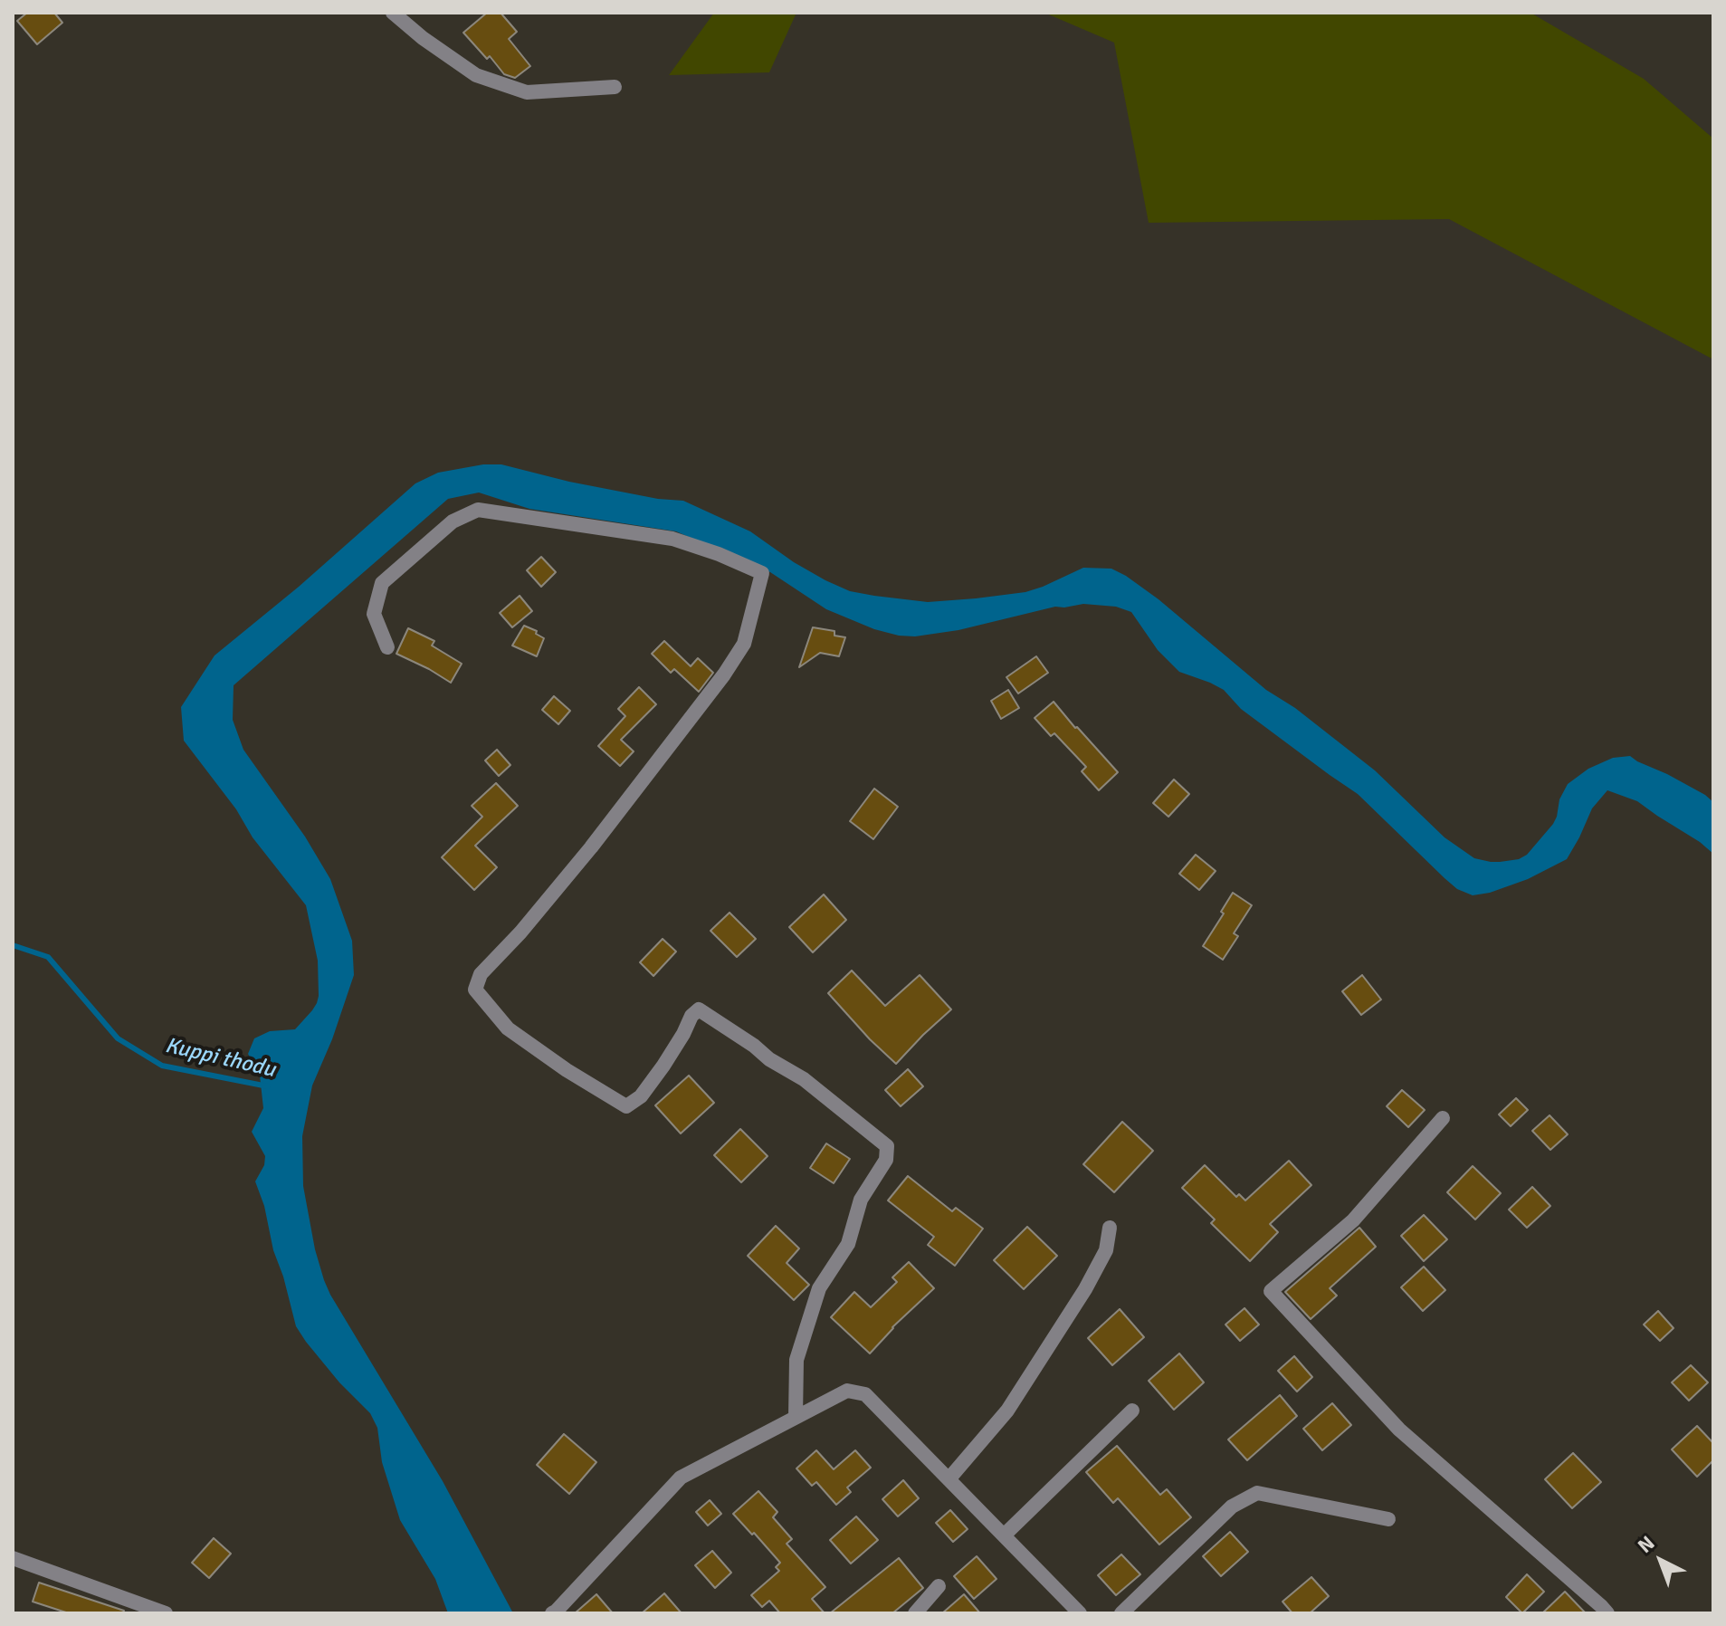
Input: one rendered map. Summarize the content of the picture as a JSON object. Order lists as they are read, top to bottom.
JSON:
{
  "water": ["Kuppi thodu"],
  "north": "top left"
}
